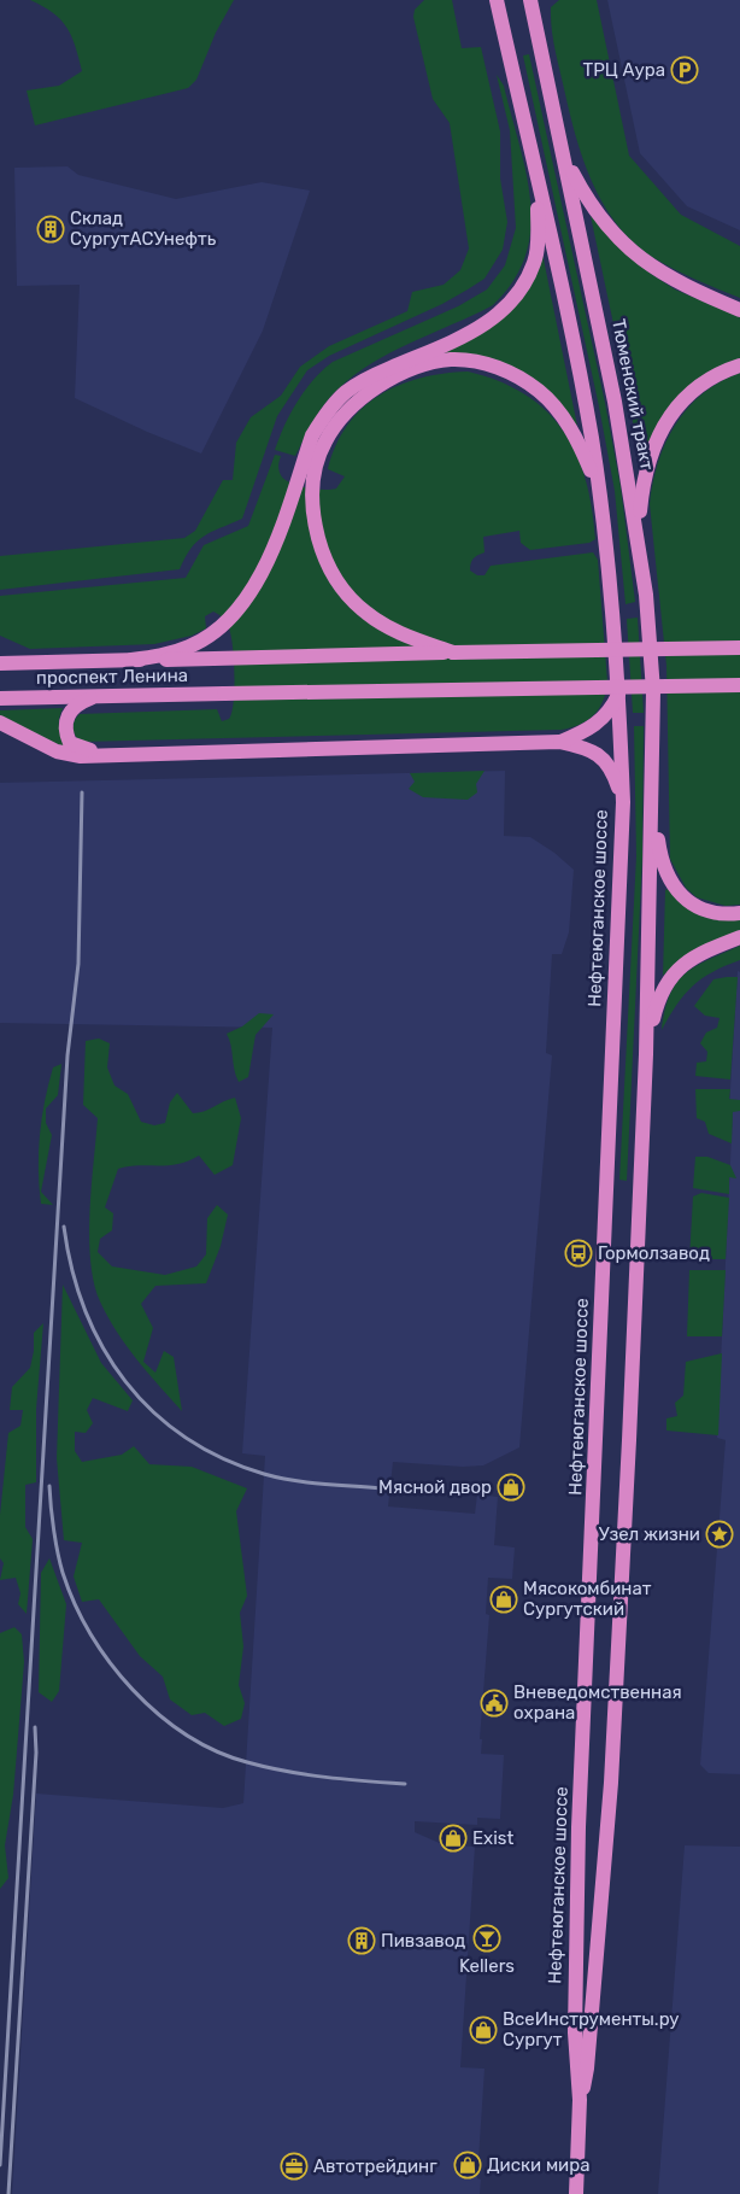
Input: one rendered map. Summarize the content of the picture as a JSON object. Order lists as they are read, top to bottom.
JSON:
{
  "streets": {
    "main road": ["Тюменский тракт", "проспект Ленина", "Нефтеюганское шоссе"]
  },
  "crossings": [
    ["Тюменский тракт", "Нефтеюганское шоссе"]
  ],
  "places": {
    "parking": ["ТРЦ Аура"],
    "building": ["Склад СургутАСУнефть", "Пивзавод"],
    "bus stop": ["Гормолзавод"],
    "shop": [
      "Мясной двор",
      "Мясокомбинат Сургутский",
      "Exist",
      "ВсеИнструменты.ру Сургут",
      "Диски мира"
    ],
    "place": ["Узел жизни"],
    "public building": ["Вневедомственная охрана"],
    "bar": ["Kellers"],
    "office": ["Автотрейдинг"]
  }
}
